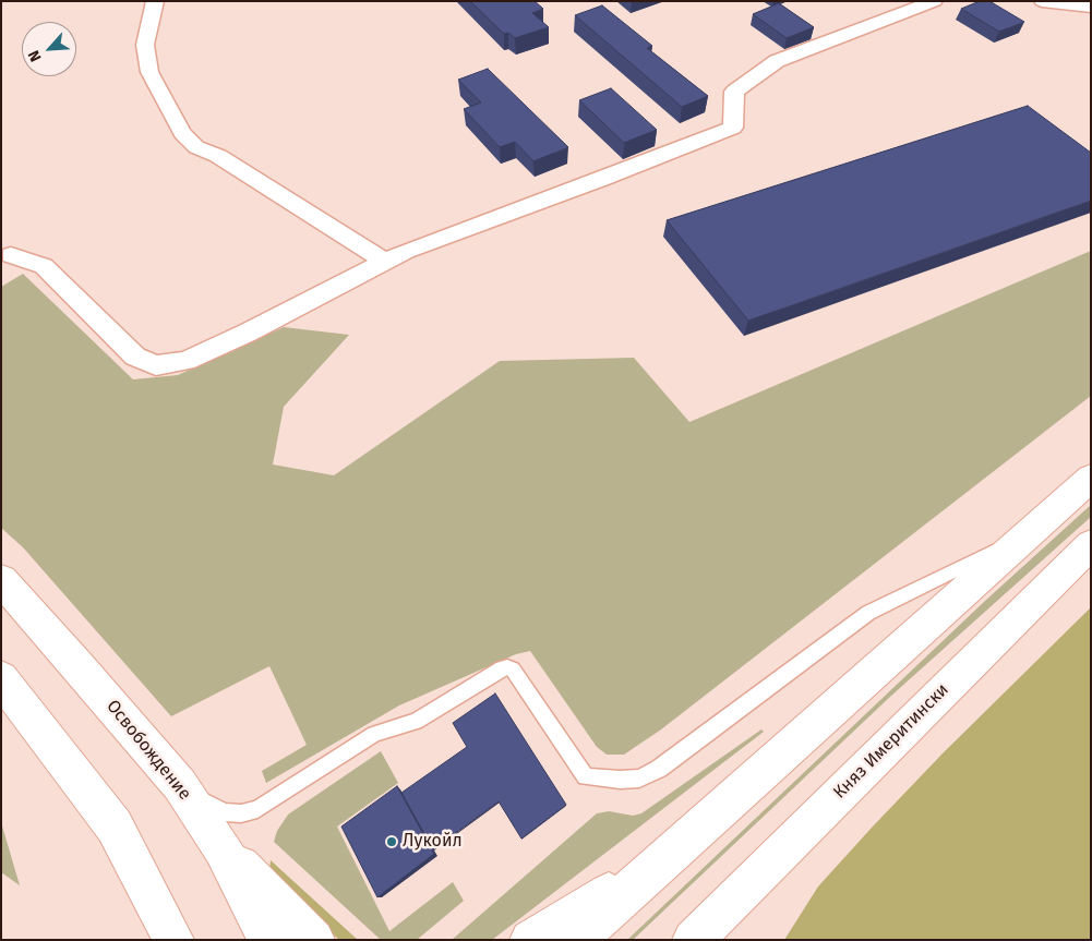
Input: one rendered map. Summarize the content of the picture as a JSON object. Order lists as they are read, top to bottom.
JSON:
{
  "streets": {
    "street": ["Княз Имеритински", "Освобождение"]
  },
  "places": ["Лукойл"],
  "north": "bottom left"
}
